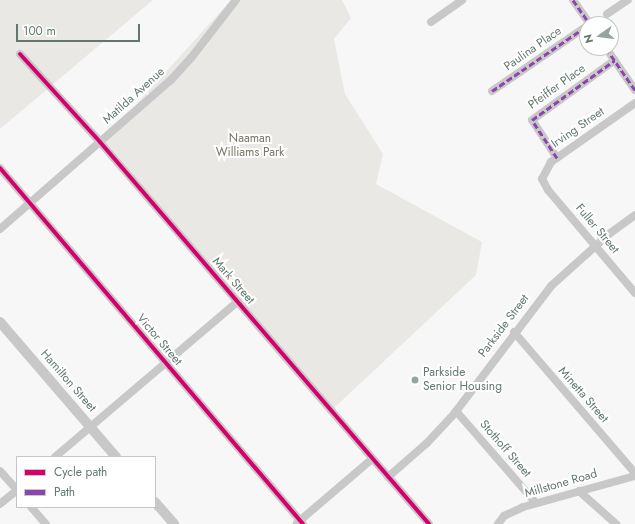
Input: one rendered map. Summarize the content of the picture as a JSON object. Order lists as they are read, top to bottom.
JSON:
{
  "streets": {
    "street": [
      "Paulina Place",
      "Pfeiffer Place",
      "Matilda Avenue",
      "Irving Street",
      "Fuller Street",
      "Mark Street",
      "Parkside Street",
      "Victor Street",
      "Hamilton Street",
      "Minetta Street",
      "Stothoff Street",
      "Millstone Road"
    ]
  },
  "crossings": [
    ["Pfeiffer Place", "Irving Street"],
    ["Matilda Avenue", "Mark Street"],
    ["Matilda Avenue", "Victor Street"],
    ["Irving Street", "Fuller Street"],
    ["Fuller Street", "Parkside Street"],
    ["Mark Street", "Parkside Street"],
    ["Parkside Street", "Minetta Street"],
    ["Parkside Street", "Stothoff Street"],
    ["Minetta Street", "Millstone Road"],
    ["Stothoff Street", "Millstone Road"]
  ],
  "parks": ["Naaman Williams Park"],
  "places": ["Parkside Senior Housing"],
  "legend": ["Cycle path", "Path"],
  "scale_bar": "100 m",
  "north": "left"
}
